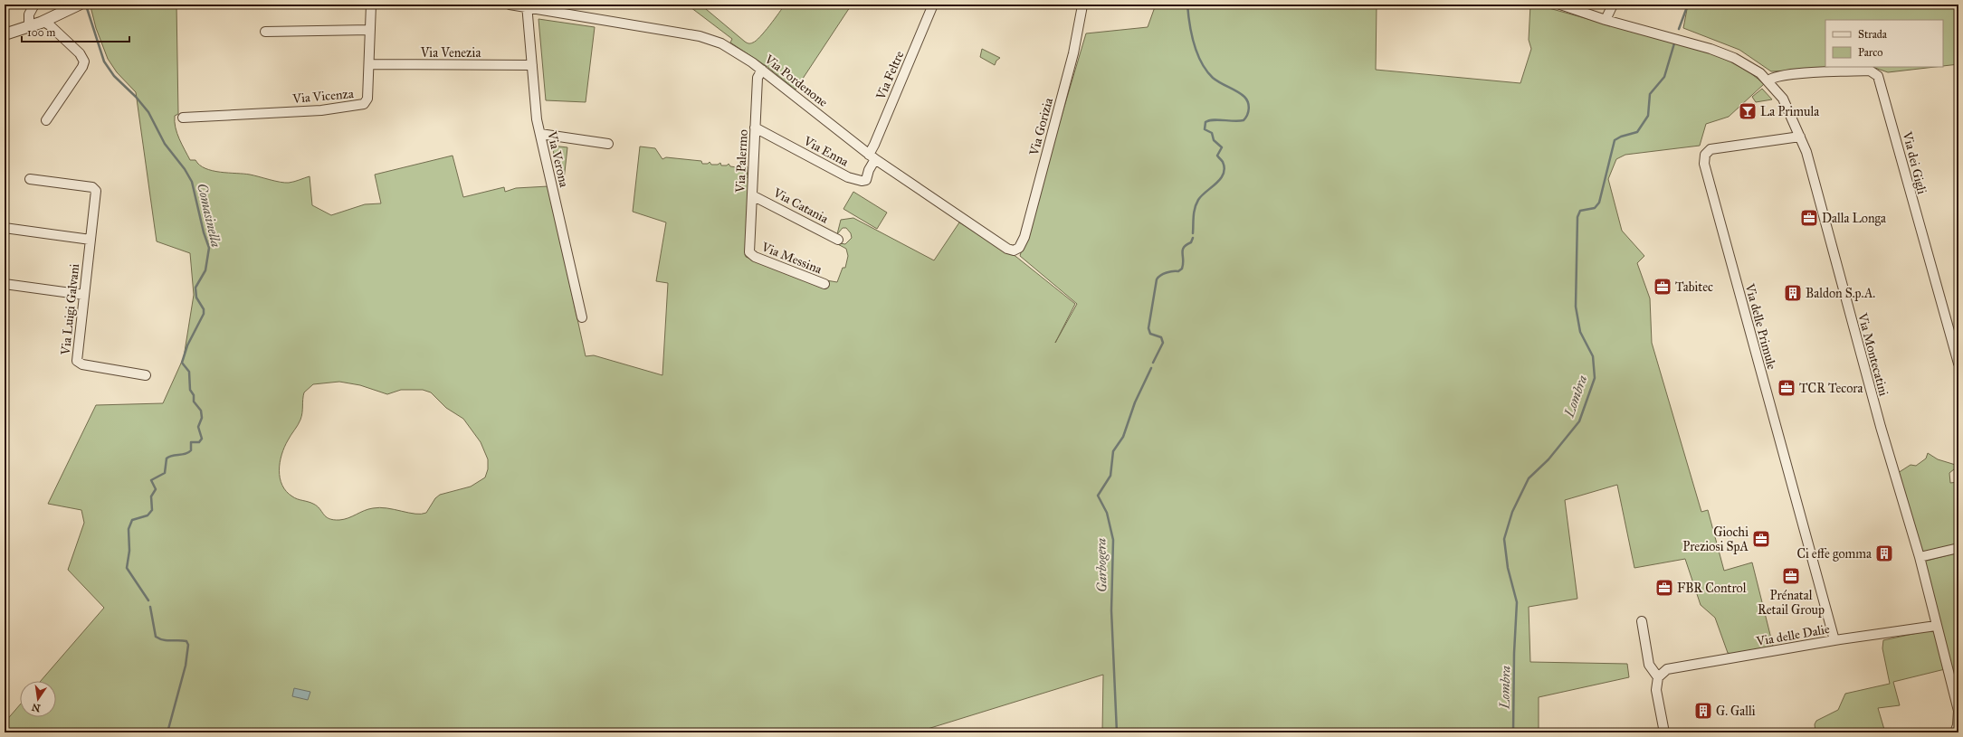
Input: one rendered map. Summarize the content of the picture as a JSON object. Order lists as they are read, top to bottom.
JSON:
{
  "streets": {
    "street": [
      "Via Venezia",
      "Via Feltre",
      "Via Pordenone",
      "Via Vicenza",
      "Via Gorizia",
      "Via Enna",
      "Via Verona",
      "Via Palermo",
      "Via dei Gigli",
      "Via Catania",
      "Via Messina",
      "Via Luigi Galvani",
      "Via delle Primule",
      "Via Montecatini",
      "Via delle Dalie"
    ]
  },
  "crossings": [
    ["Via Venezia", "Via Vicenza"],
    ["Via Venezia", "Via Verona"],
    ["Via Feltre", "Via Pordenone"],
    ["Via Feltre", "Via Enna"],
    ["Via Pordenone", "Via Gorizia"],
    ["Via Pordenone", "Via Enna"],
    ["Via Pordenone", "Via Verona"],
    ["Via Pordenone", "Via Palermo"],
    ["Via Enna", "Via Palermo"],
    ["Via Palermo", "Via Catania"],
    ["Via Palermo", "Via Messina"],
    ["Via dei Gigli", "Via Montecatini"],
    ["Via delle Primule", "Via Montecatini"],
    ["Via delle Primule", "Via delle Dalie"],
    ["Via Montecatini", "Via delle Dalie"]
  ],
  "water": ["Comasinella", "Lombra", "Garbogera"],
  "places": {
    "bar": ["La Primula"],
    "office": [
      "Dalla Longa",
      "Tabitec",
      "TCR Tecora",
      "Giochi Preziosi SpA",
      "Prénatal Retail Group",
      "FBR Control"
    ],
    "building": ["Baldon S.p.A.", "Ci effe gomma", "G. Galli"]
  },
  "legend": ["Strada", "Parco"],
  "scale_bar": "100 m",
  "north": "bottom"
}
